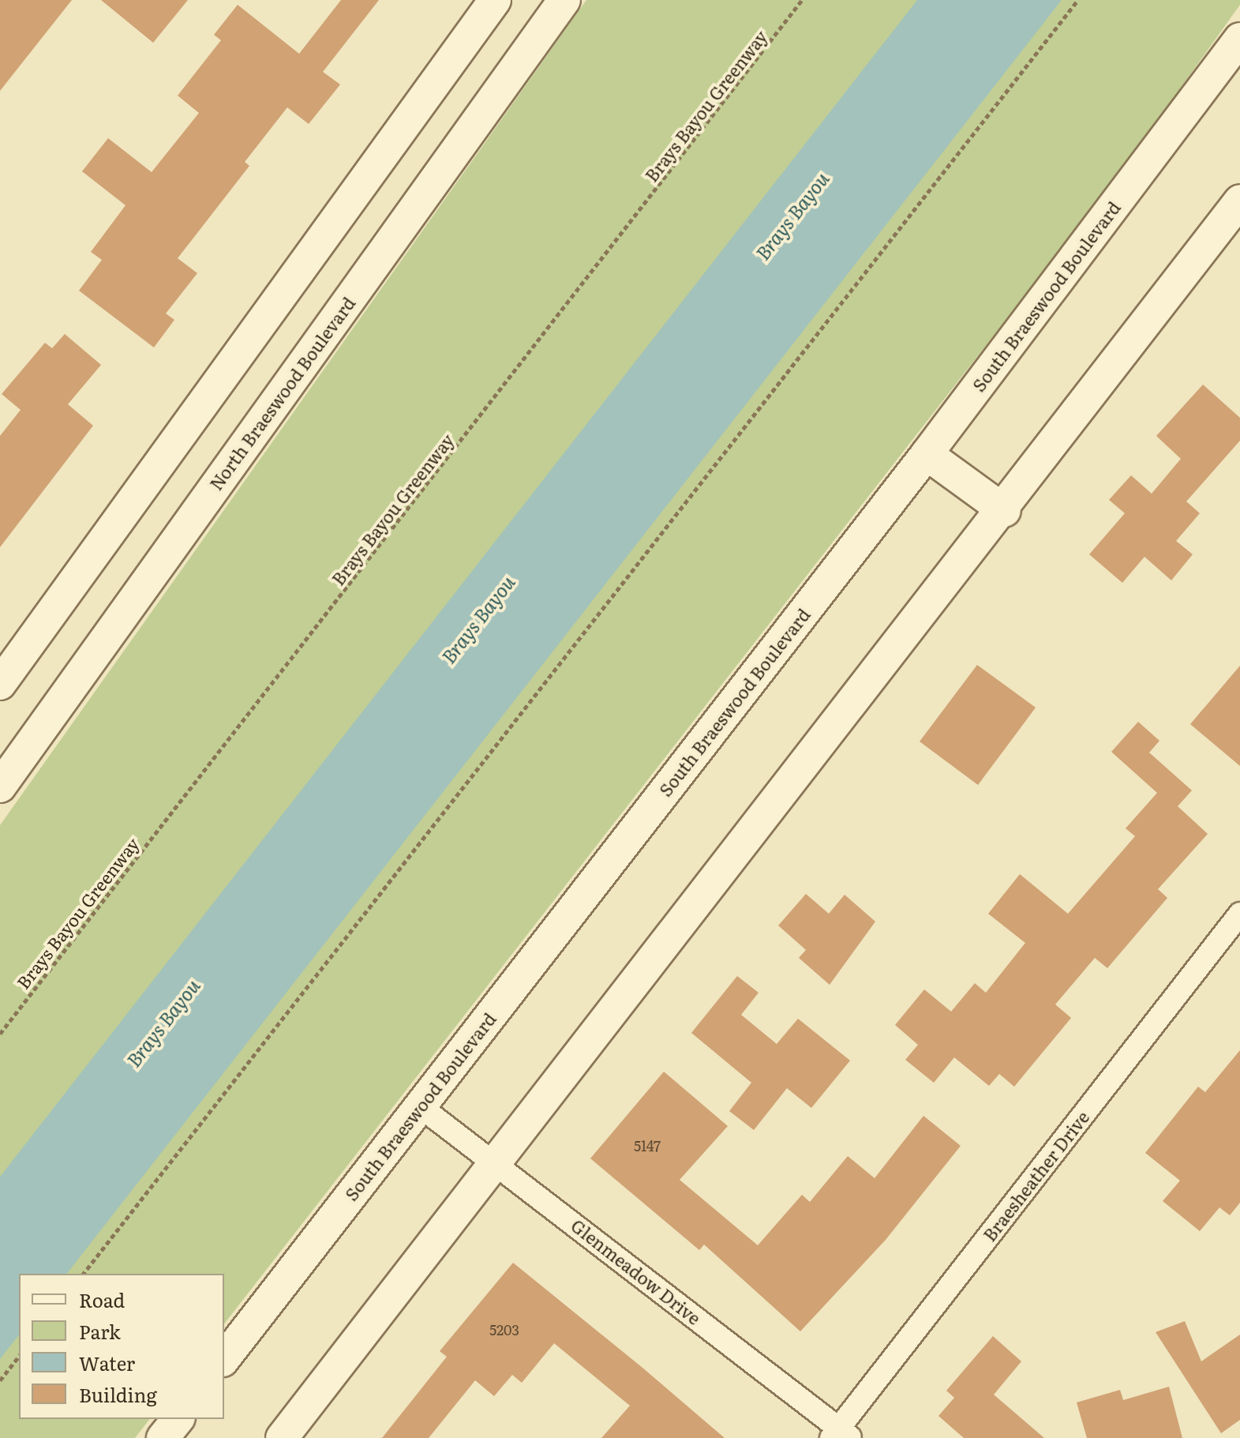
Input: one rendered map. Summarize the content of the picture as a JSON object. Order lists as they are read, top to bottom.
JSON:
{
  "streets": {
    "main road": ["South Braeswood Boulevard", "North Braeswood Boulevard"],
    "street": ["Braesheather Drive", "Glenmeadow Drive"],
    "path": ["Brays Bayou Greenway"]
  },
  "crossings": [
    ["South Braeswood Boulevard", "Glenmeadow Drive"],
    ["Braesheather Drive", "Glenmeadow Drive"]
  ],
  "water": ["Brays Bayou"],
  "house_numbers": ["5147", "5203"],
  "legend": [
    "Road",
    "Park",
    "Water",
    "Building"
  ]
}
